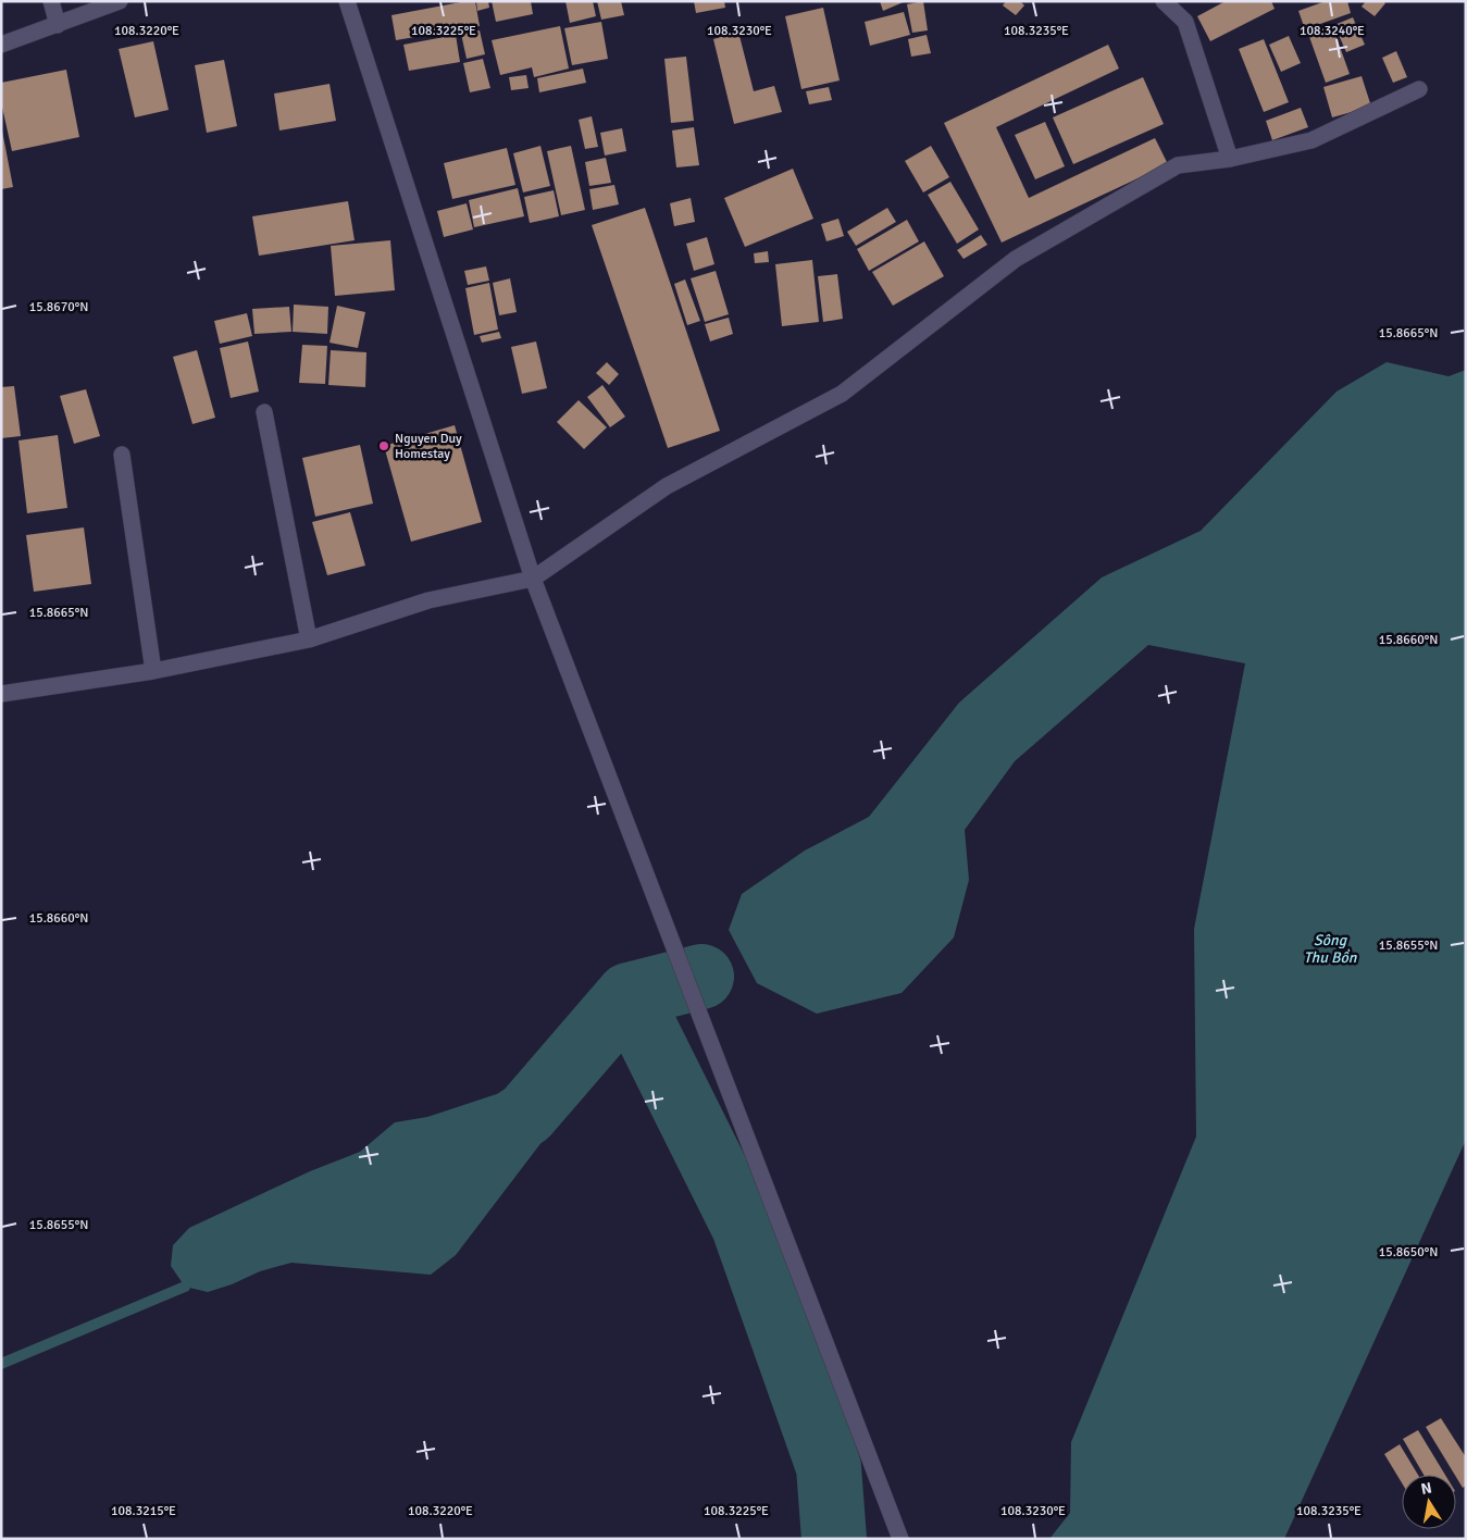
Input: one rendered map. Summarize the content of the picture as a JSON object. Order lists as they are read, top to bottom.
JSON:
{
  "water": ["Sông Thu Bồn"],
  "places": ["Nguyen Duy Homestay"],
  "north": "top",
  "coordinates": [
    "108.3220°E",
    "108.3225°E",
    "108.3230°E",
    "108.3235°E",
    "108.3240°E",
    "15.8670°N",
    "15.8665°N",
    "15.8660°N",
    "15.8655°N",
    "15.8650°N",
    "108.3215°E"
  ]
}
